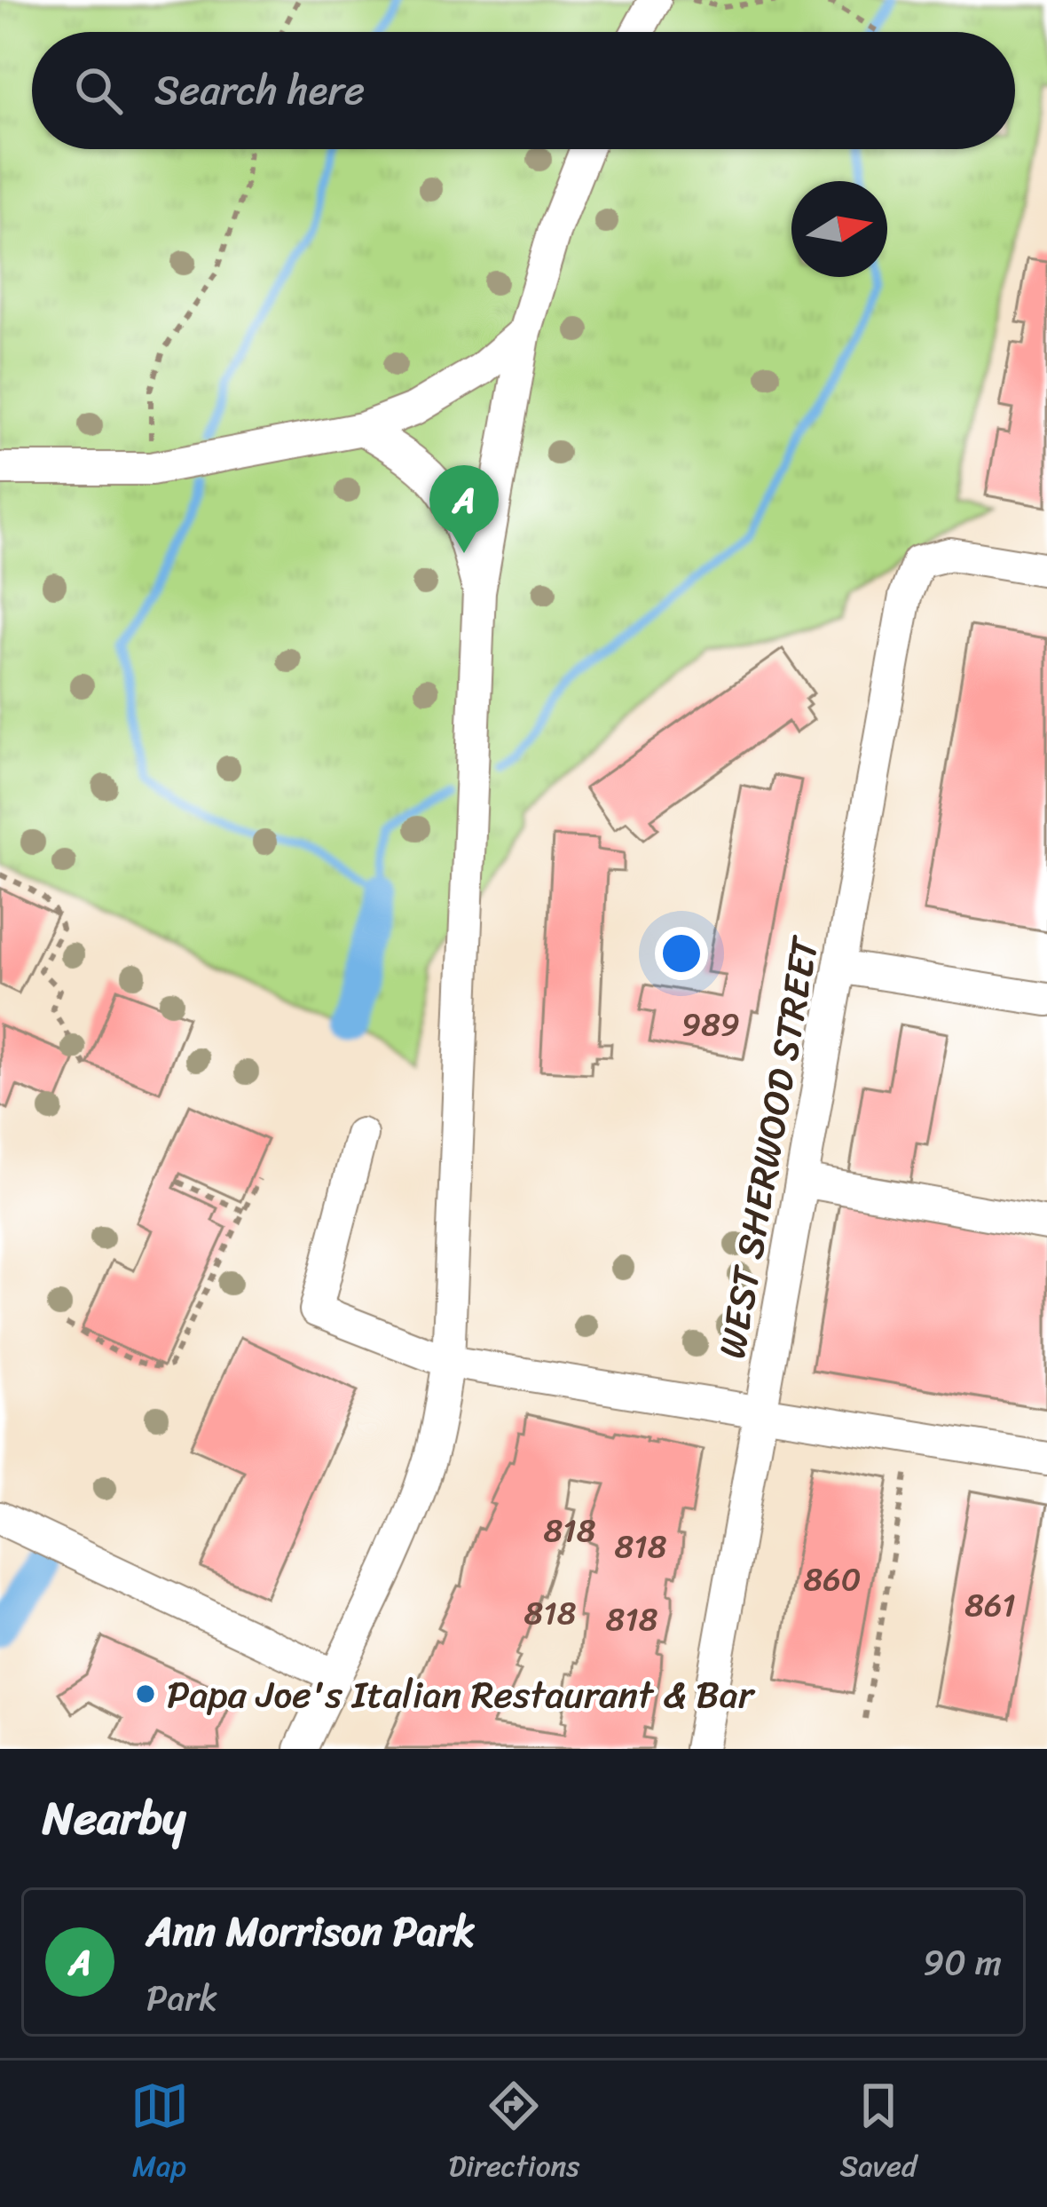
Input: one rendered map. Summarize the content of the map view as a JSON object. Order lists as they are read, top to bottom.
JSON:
{
  "streets": {
    "street": ["WEST SHERWOOD STREET"]
  },
  "places": ["Papa Joe's Italian Restaurant & Bar"],
  "house_numbers": [
    "989",
    "818",
    "818",
    "860",
    "861",
    "818",
    "818"
  ],
  "north": "right",
  "page": {
    "search": "Search here",
    "pins": "A",
    "heading": "Nearby",
    "list": [
      {
        "mark": "A",
        "name": "Ann Morrison Park",
        "note": "Park",
        "value": "90 m"
      }
    ],
    "nav": ["Map", "Directions", "Saved"]
  }
}
